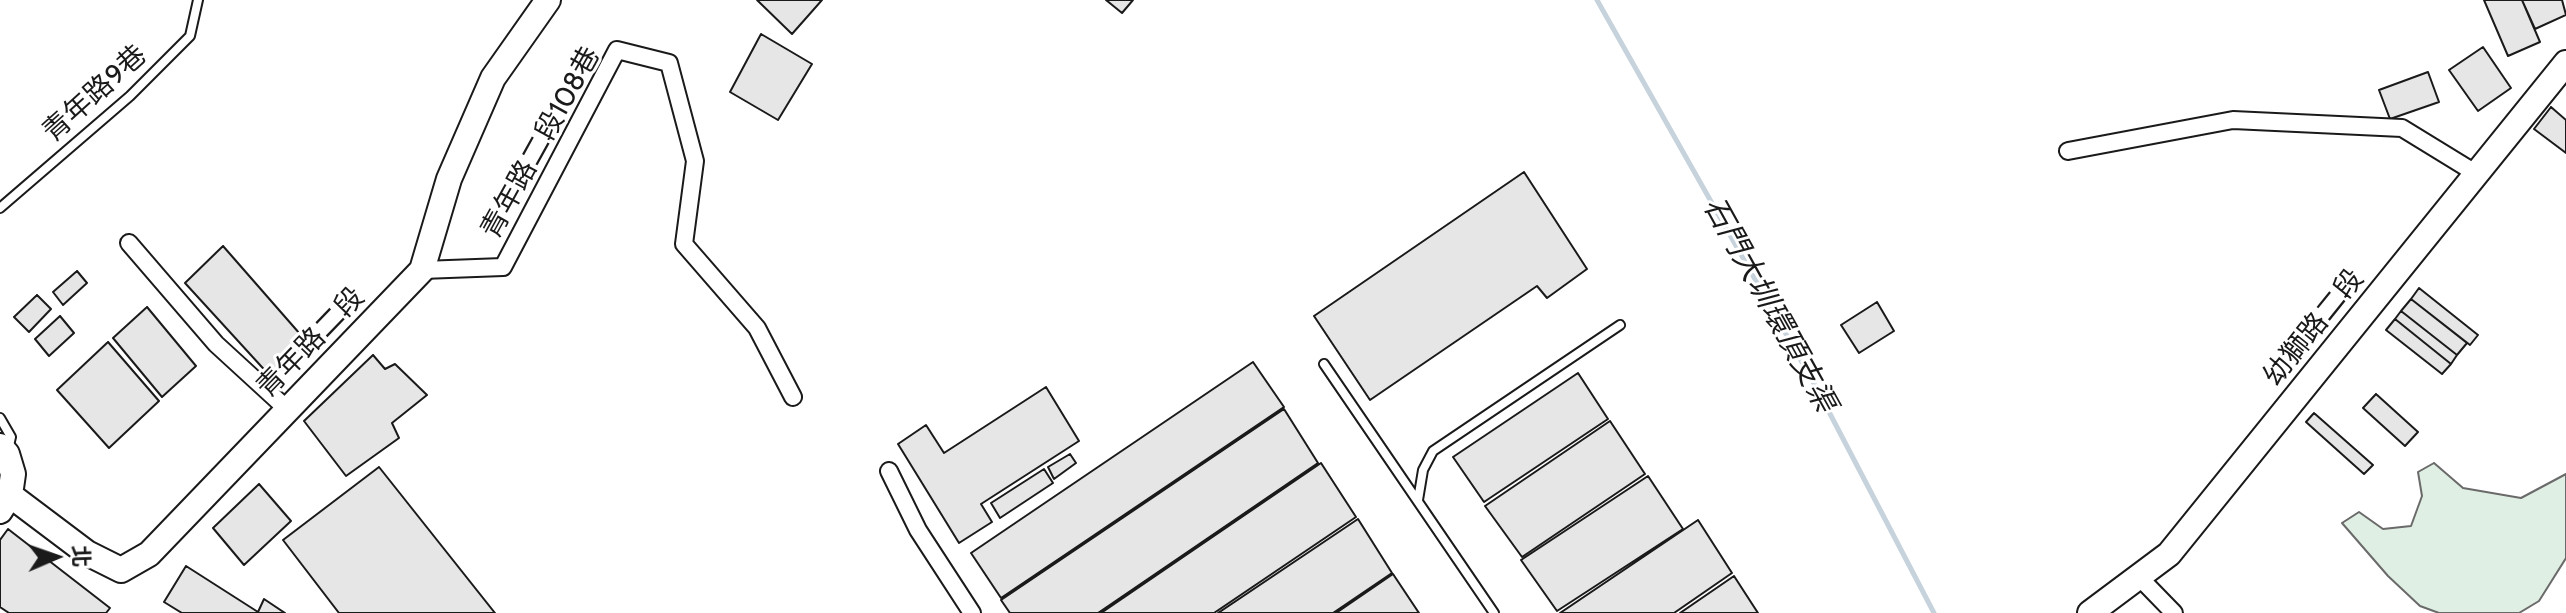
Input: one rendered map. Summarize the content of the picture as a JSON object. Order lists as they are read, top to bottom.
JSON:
{
  "streets": {
    "street": ["青年路二段108巷", "幼獅路二段", "青年路二段"],
    "lane": ["青年路9巷"]
  },
  "crossings": [
    ["青年路二段108巷", "青年路二段"]
  ],
  "water": ["石門大圳環頂支渠"],
  "north": "right"
}
